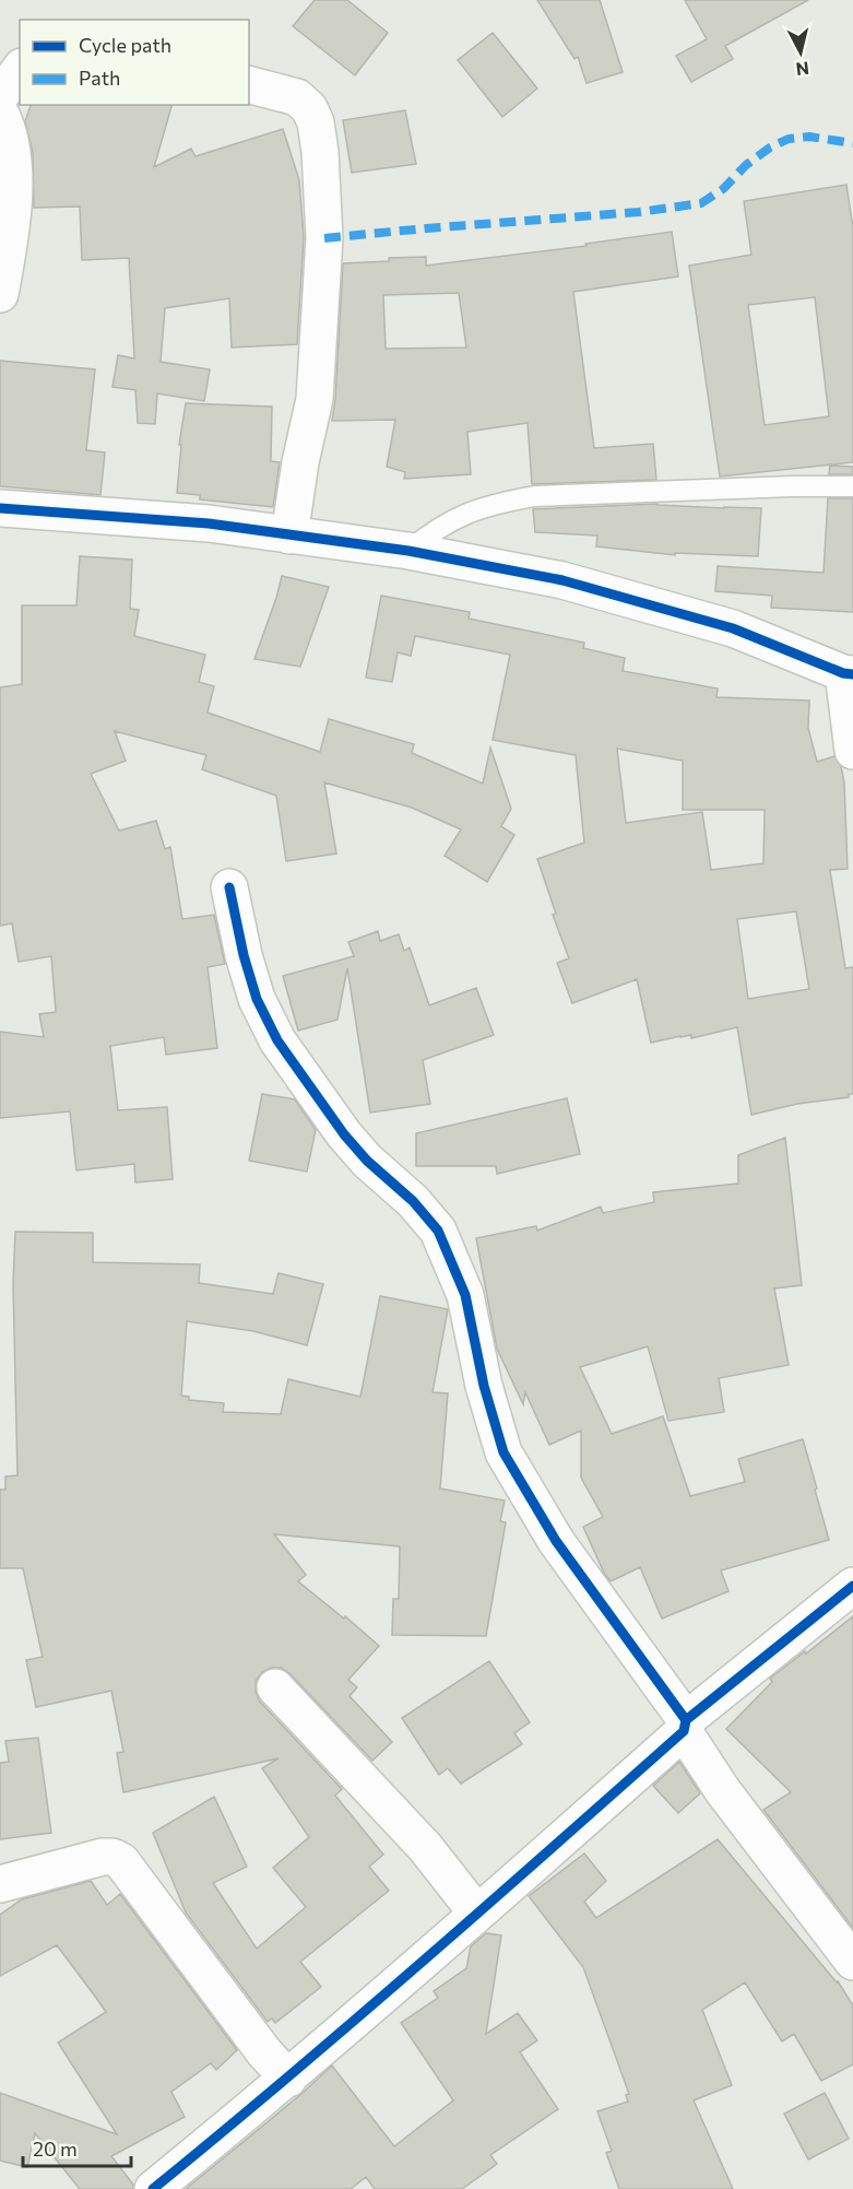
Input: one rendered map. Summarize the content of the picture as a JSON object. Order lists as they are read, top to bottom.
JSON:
{
  "legend": ["Cycle path", "Path"],
  "scale_bar": "20 m",
  "north": "bottom"
}
